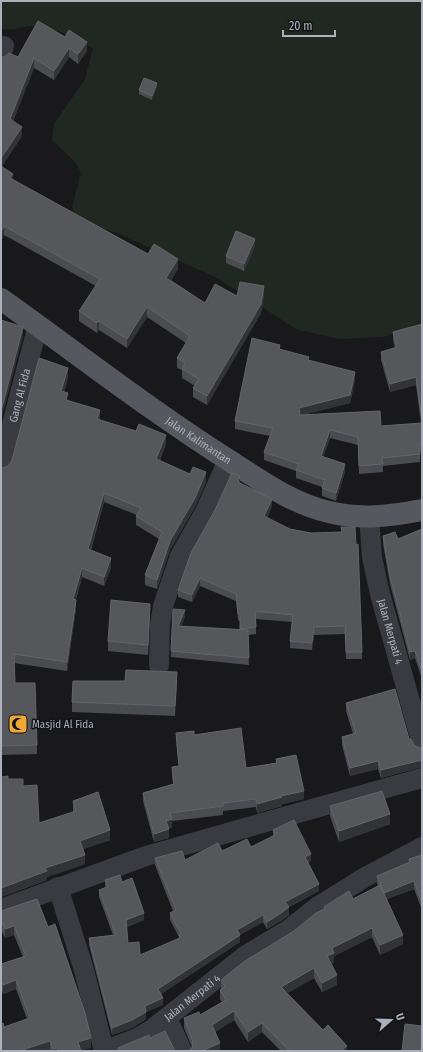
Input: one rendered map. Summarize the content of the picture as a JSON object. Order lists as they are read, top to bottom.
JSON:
{
  "streets": {
    "main road": ["Jalan Kalimantan"],
    "street": ["Gang Al Fida", "Jalan Merpati 4"]
  },
  "crossings": [
    ["Gang Al Fida", "Jalan Kalimantan"],
    ["Jalan Kalimantan", "Jalan Merpati 4"]
  ],
  "places": {
    "mosque": ["Masjid Al Fida"]
  },
  "scale_bar": "20 m",
  "north": "right"
}
